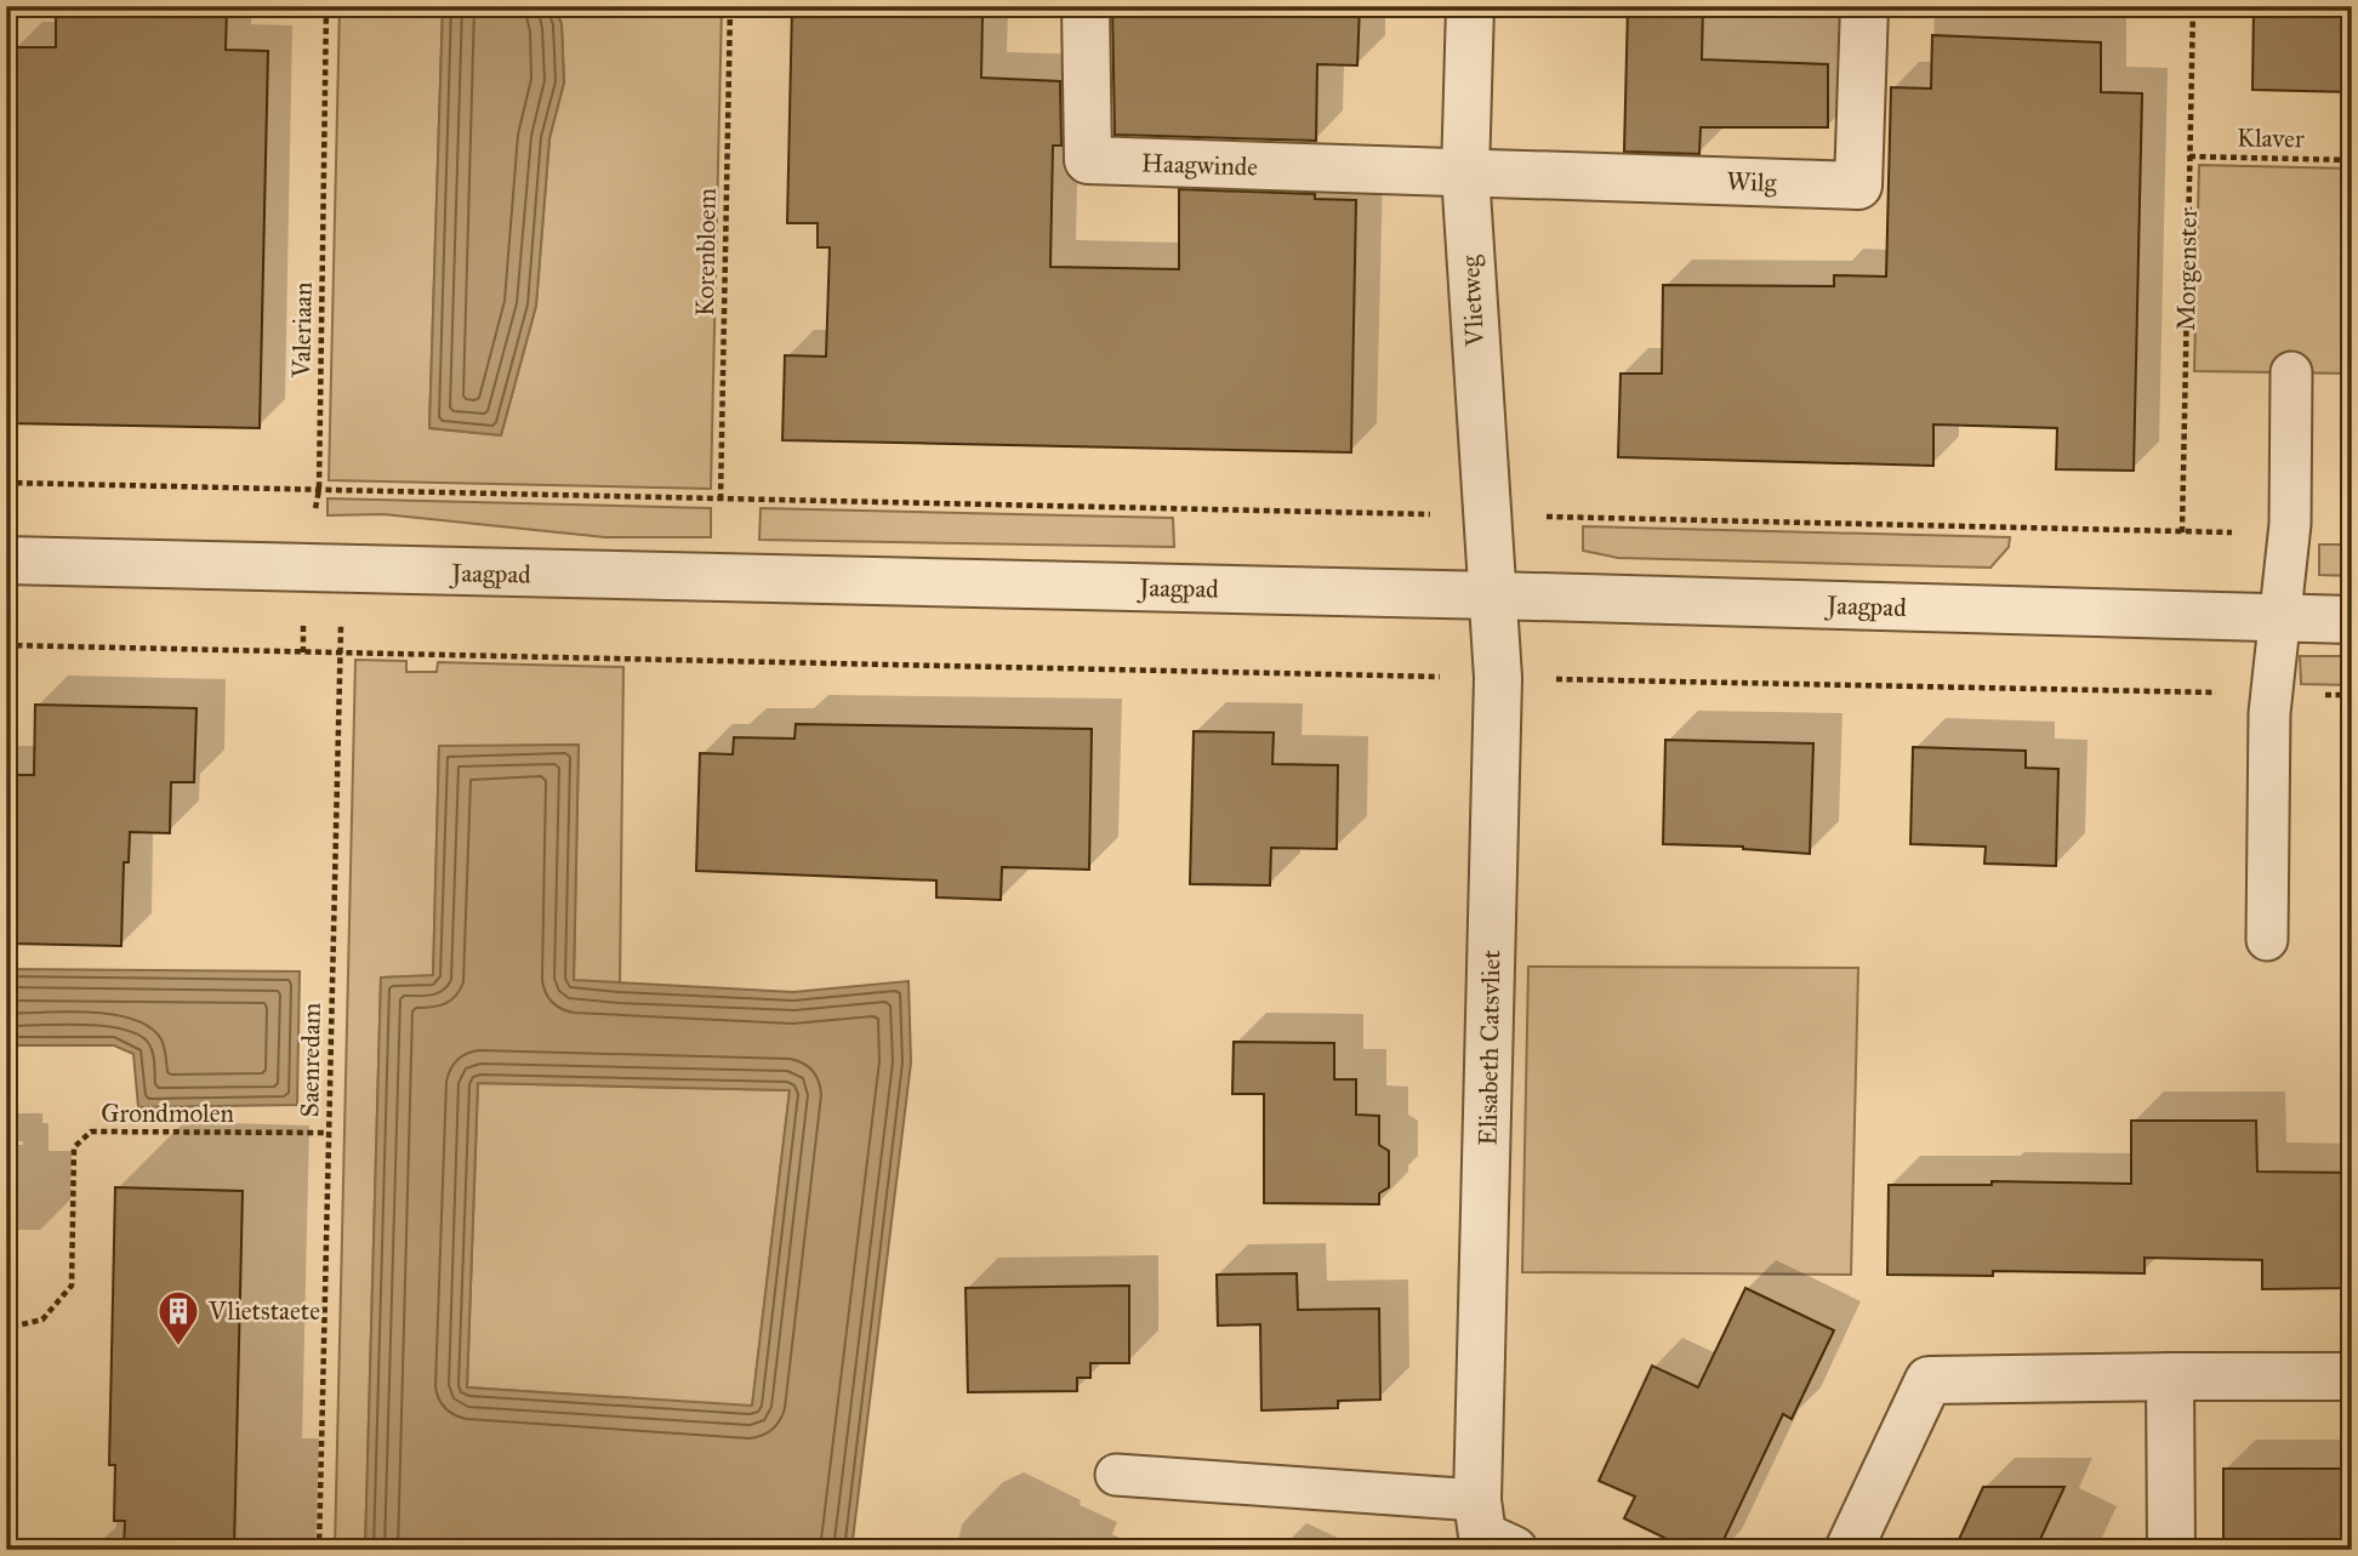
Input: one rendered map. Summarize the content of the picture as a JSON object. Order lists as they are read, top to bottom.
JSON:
{
  "streets": {
    "street": [
      "Haagwinde",
      "Wilg",
      "Vlietweg",
      "Jaagpad",
      "Elisabeth Catsvliet"
    ],
    "path": [
      "Klaver",
      "Korenbloem",
      "Morgenster",
      "Valeriaan",
      "Saenredam",
      "Grondmolen"
    ]
  },
  "crossings": [
    ["Klaver", "Morgenster"],
    ["Haagwinde", "Wilg"],
    ["Haagwinde", "Vlietweg"],
    ["Wilg", "Vlietweg"],
    ["Vlietweg", "Jaagpad"],
    ["Vlietweg", "Elisabeth Catsvliet"],
    ["Valeriaan", "Jaagpad"],
    ["Valeriaan", "Saenredam"],
    ["Jaagpad", "Elisabeth Catsvliet"],
    ["Jaagpad", "Saenredam"],
    ["Saenredam", "Grondmolen"]
  ],
  "places": {
    "building": ["Vlietstaete"]
  }
}
